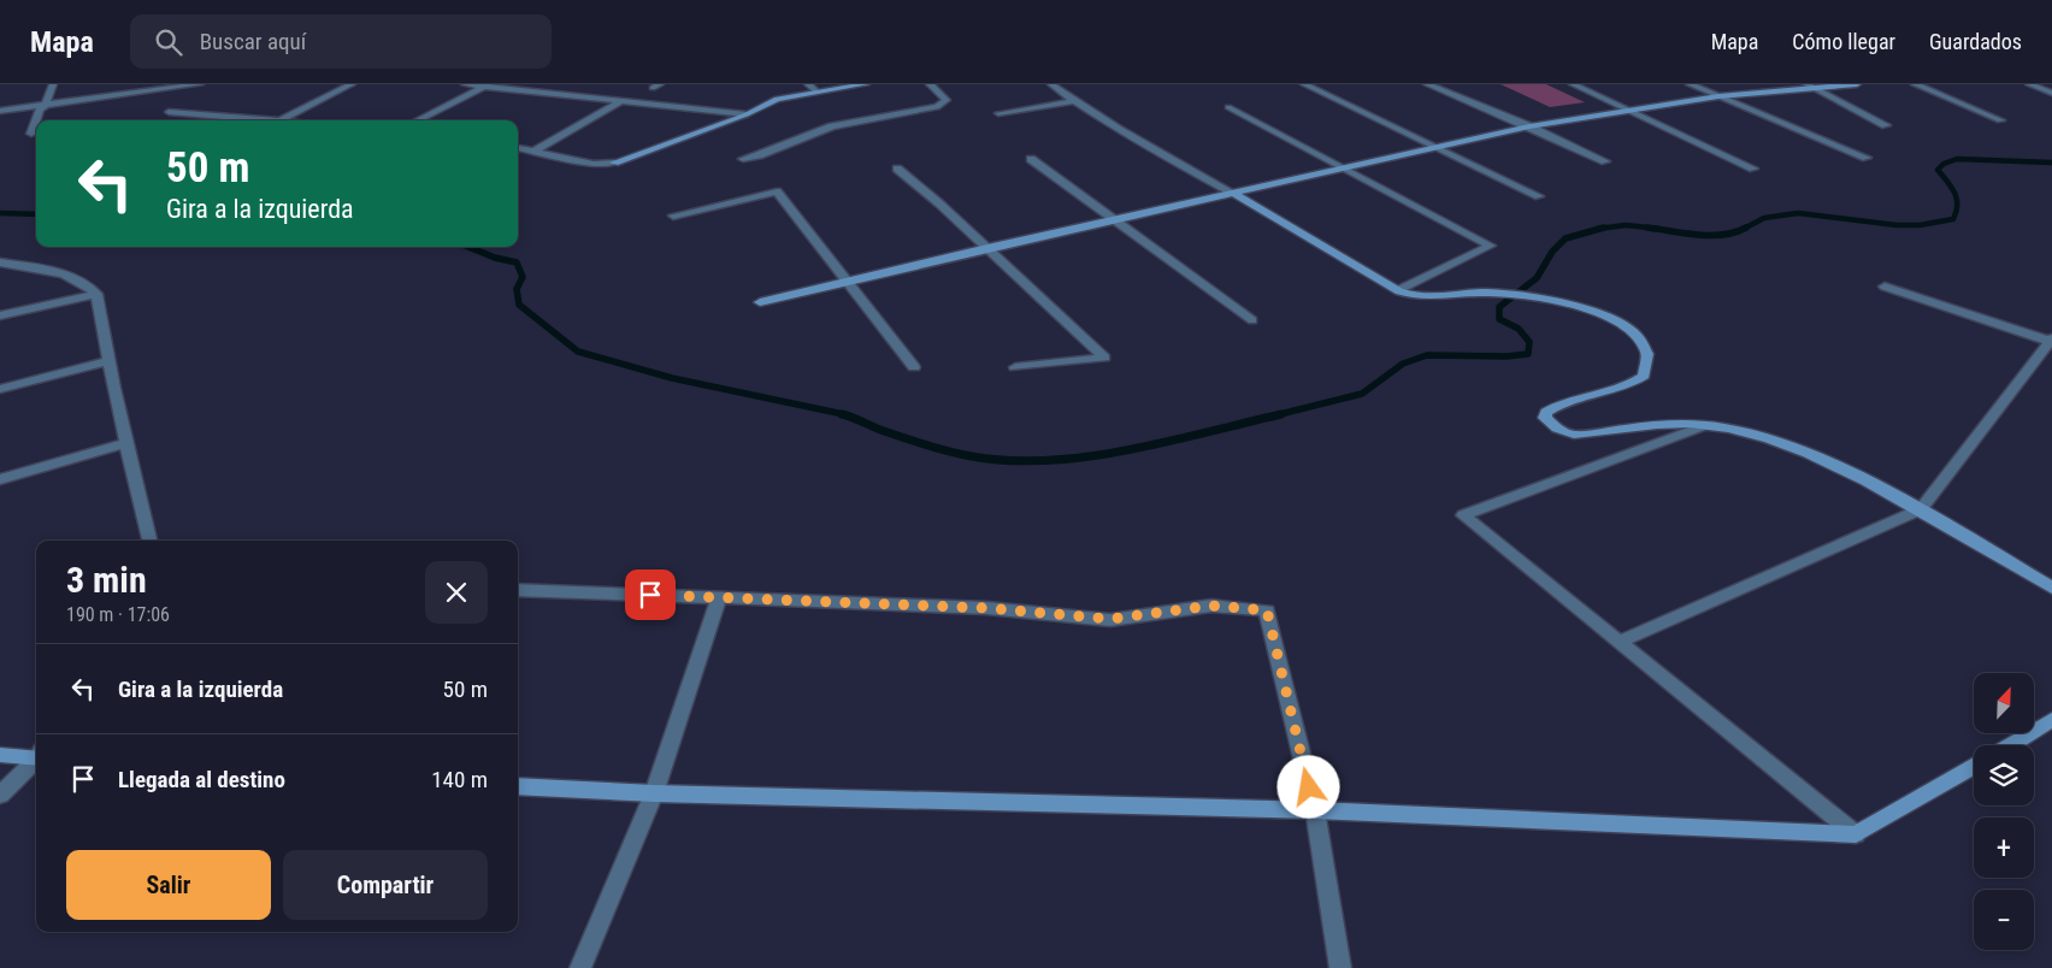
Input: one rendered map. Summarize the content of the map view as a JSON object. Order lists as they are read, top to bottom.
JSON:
{
  "north": "top right",
  "page": {
    "header": "Mapa",
    "search": "Buscar aquí",
    "nav": ["Mapa", "Cómo llegar", "Guardados"],
    "turn": ["50 m", "Gira a la izquierda"],
    "heading": ["3 min", "190 m · 17:06"],
    "list": [
      {
        "name": "Gira a la izquierda",
        "value": "50 m"
      },
      {
        "name": "Llegada al destino",
        "value": "140 m"
      }
    ],
    "map_buttons": ["+", "−"],
    "buttons": ["Salir", "Compartir"]
  }
}
